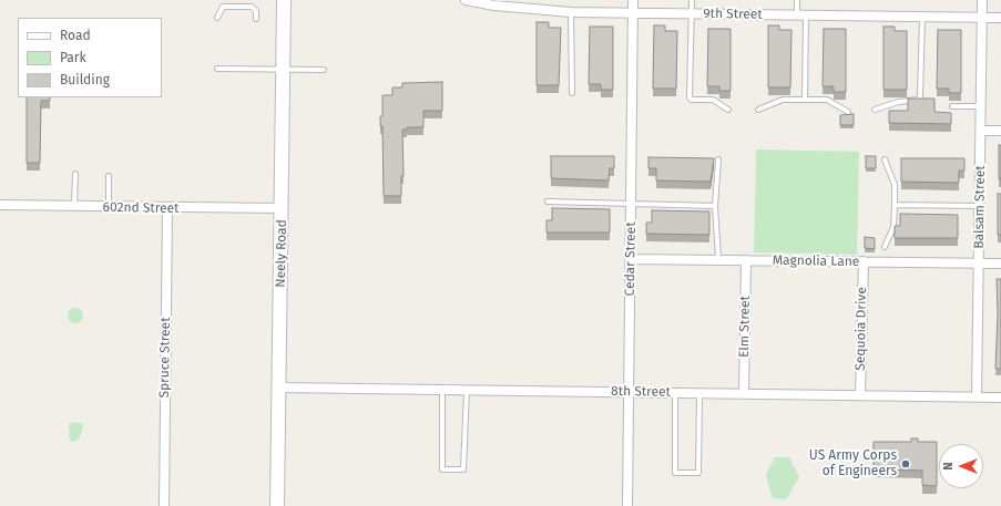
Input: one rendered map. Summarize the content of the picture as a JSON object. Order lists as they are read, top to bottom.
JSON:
{
  "streets": {
    "street": [
      "9th Street",
      "Balsam Street",
      "602nd Street",
      "Neely Road",
      "Cedar Street",
      "Magnolia Lane",
      "Elm Street",
      "Sequoia Drive",
      "Spruce Street",
      "8th Street"
    ]
  },
  "crossings": [
    ["9th Street", "Balsam Street"],
    ["9th Street", "Cedar Street"],
    ["Balsam Street", "Magnolia Lane"],
    ["Balsam Street", "8th Street"],
    ["602nd Street", "Neely Road"],
    ["602nd Street", "Spruce Street"],
    ["Neely Road", "8th Street"],
    ["Cedar Street", "Magnolia Lane"],
    ["Cedar Street", "8th Street"],
    ["Magnolia Lane", "Elm Street"],
    ["Magnolia Lane", "Sequoia Drive"],
    ["Elm Street", "8th Street"],
    ["Sequoia Drive", "8th Street"]
  ],
  "places": ["US Army Corps of Engineers"],
  "legend": ["Road", "Park", "Building"],
  "north": "left"
}
